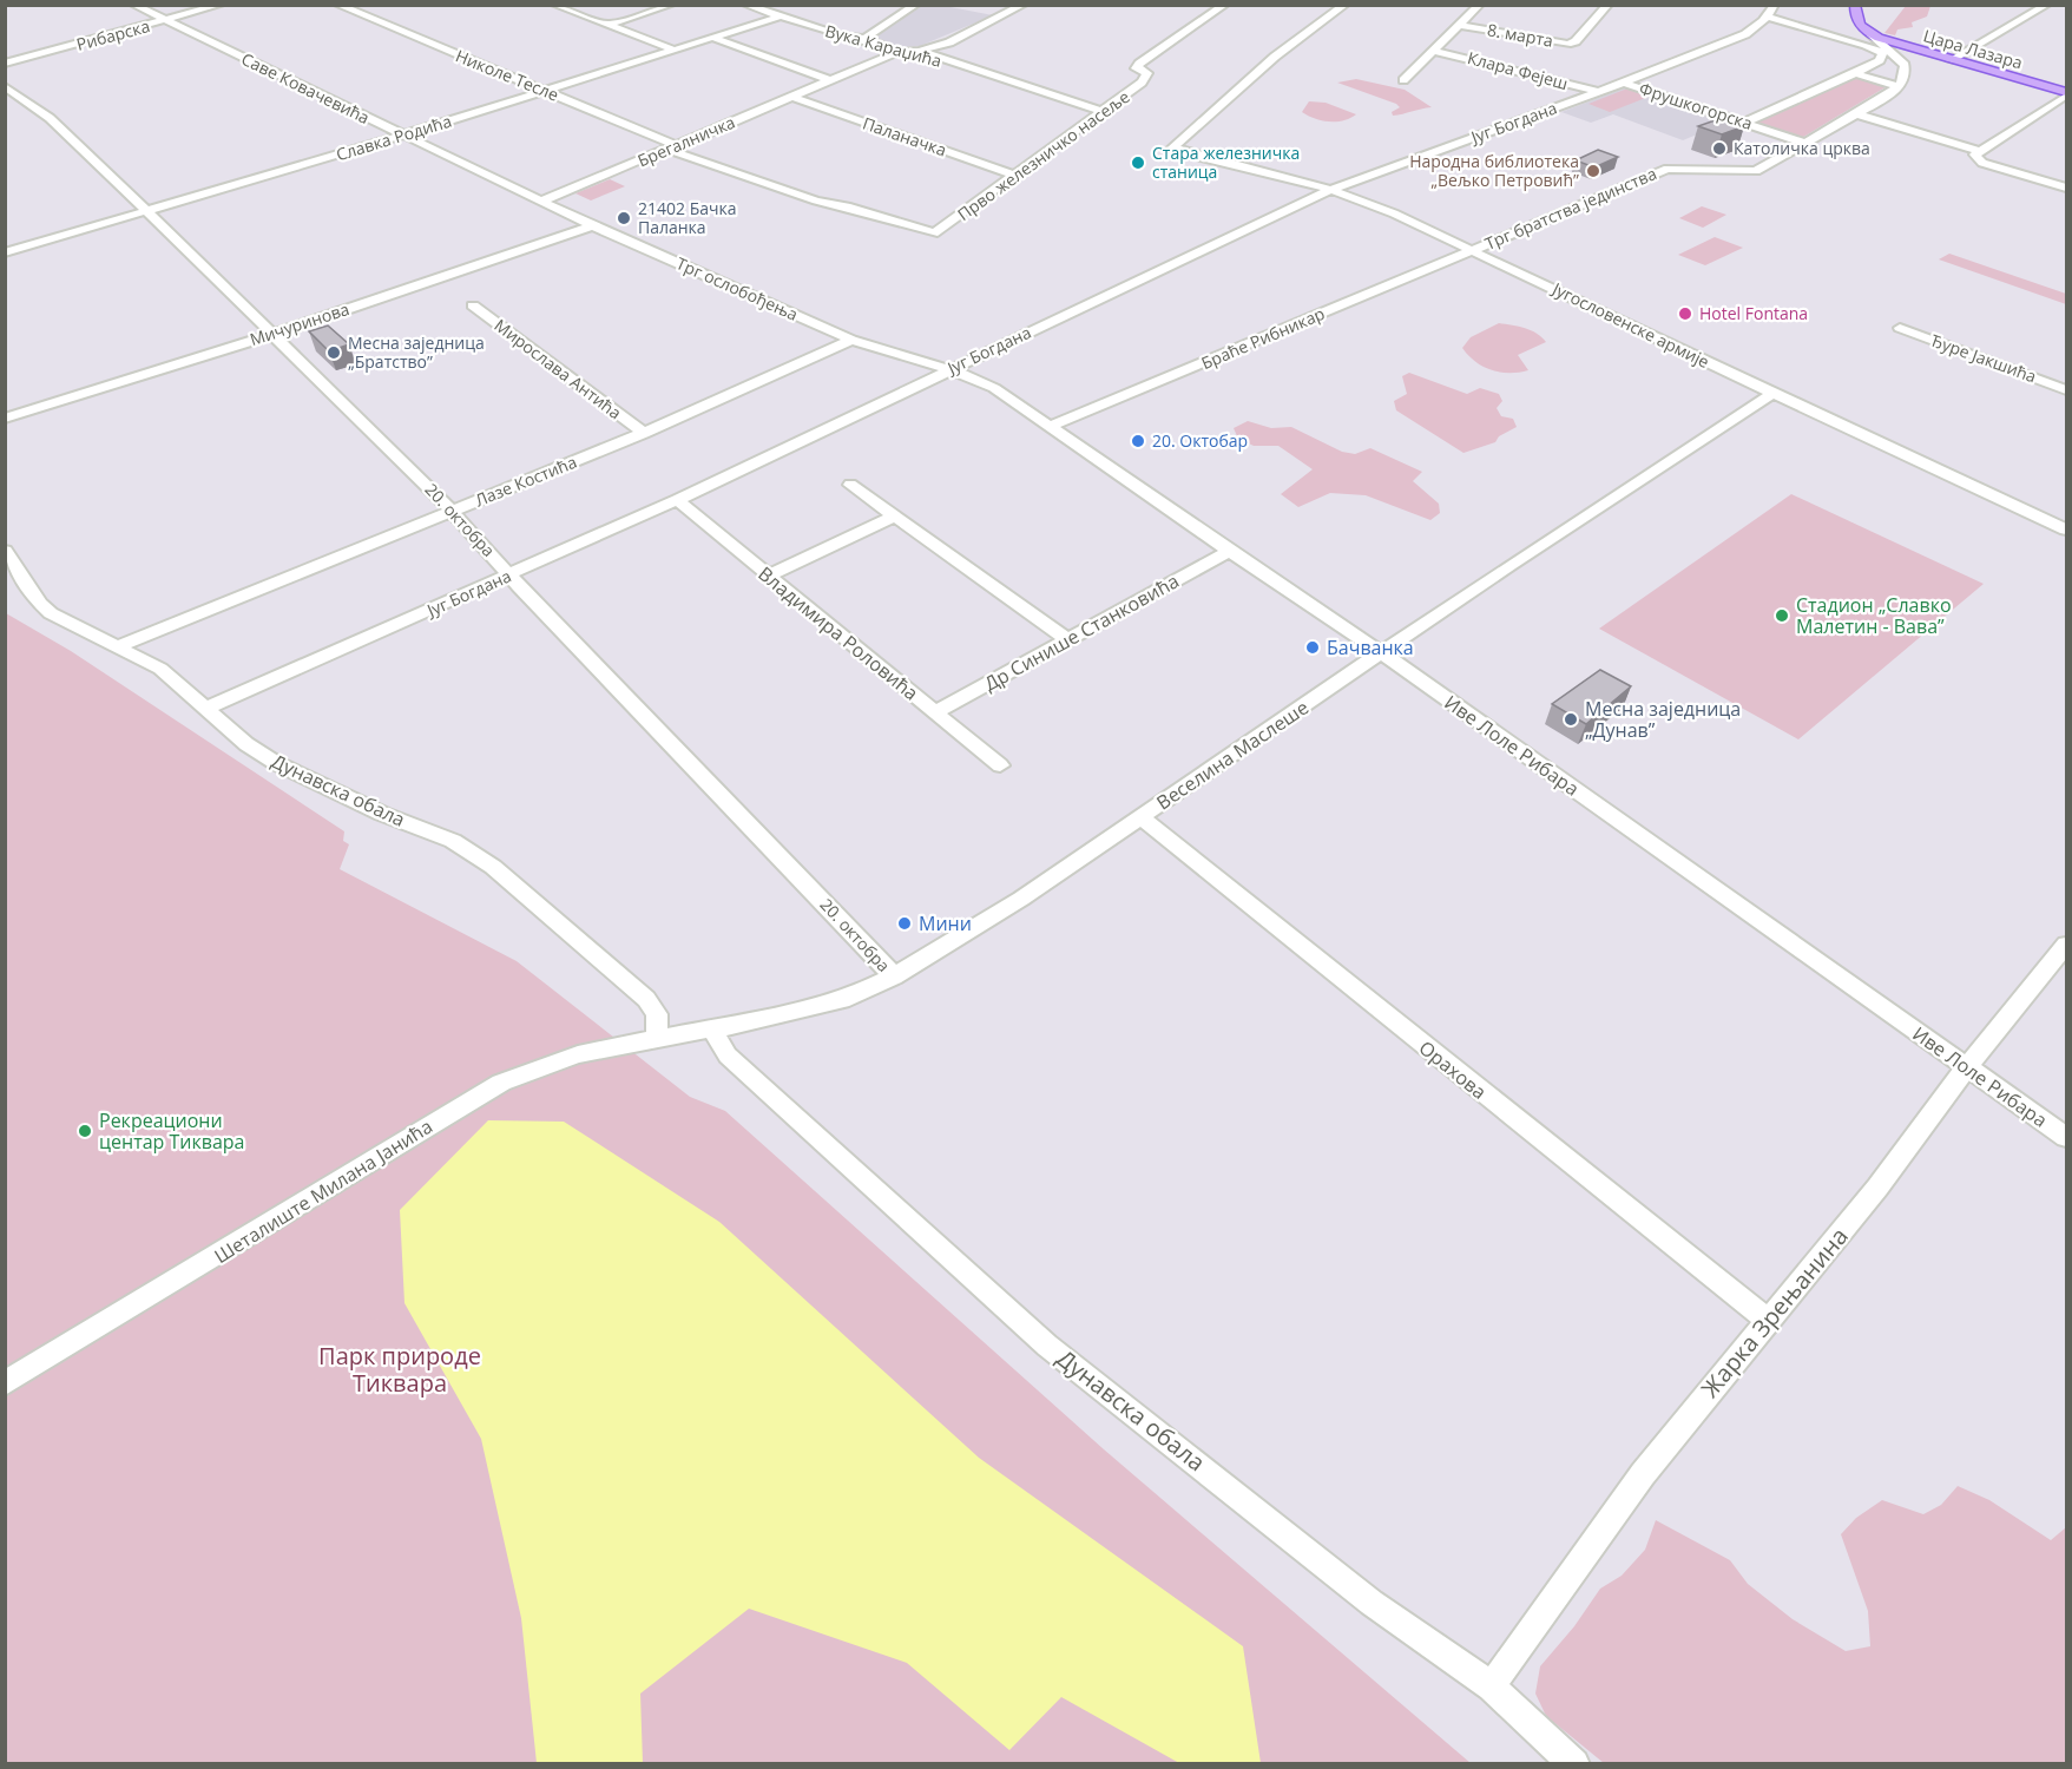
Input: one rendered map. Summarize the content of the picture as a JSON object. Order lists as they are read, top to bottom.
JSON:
{
  "streets": {
    "main road": ["Цара Лазара"],
    "street": [
      "Рибарска",
      "8. марта",
      "Вука Караџића",
      "Клара Фејеш",
      "Николе Тесле",
      "Саве Ковачевића",
      "Фрушкогорска",
      "Југ Богдана",
      "Паланачка",
      "Славка Родића",
      "Брегалничка",
      "Прво железничко насеље",
      "Трг братства јединства",
      "Трг ослобођења",
      "Мичуринова",
      "Југословенске армије",
      "Браће Рибникар",
      "Ђуре Јакшића",
      "Мирослава Антића",
      "Лазе Костића",
      "20. октобра",
      "Др Синише Станковића",
      "Владимира Роловића",
      "Иве Лоле Рибара",
      "Веселина Маслеше",
      "Дунавска обала",
      "Орахова",
      "Шеталиште Милана Јанића",
      "Жарка Зрењанина"
    ]
  },
  "crossings": [
    ["Рибарска", "Саве Ковачевића"],
    ["Вука Караџића", "Славка Родића"],
    ["Вука Караџића", "Брегалничка"],
    ["Вука Караџића", "Прво железничко насеље"],
    ["Клара Фејеш", "Југ Богдана"],
    ["Николе Тесле", "Славка Родића"],
    ["Николе Тесле", "Брегалничка"],
    ["Николе Тесле", "Прво железничко насеље"],
    ["Саве Ковачевића", "Славка Родића"],
    ["Саве Ковачевића", "Брегалничка"],
    ["Саве Ковачевића", "Трг ослобођења"],
    ["Саве Ковачевића", "Мичуринова"],
    ["Фрушкогорска", "Југ Богдана"],
    ["Фрушкогорска", "Трг братства јединства"],
    ["Југ Богдана", "Трг ослобођења"],
    ["Југ Богдана", "Југословенске армије"],
    ["Југ Богдана", "20. октобра"],
    ["Југ Богдана", "Владимира Роловића"],
    ["Југ Богдана", "Иве Лоле Рибара"],
    ["Југ Богдана", "Дунавска обала"],
    ["Паланачка", "Брегалничка"],
    ["Паланачка", "Прво железничко насеље"],
    ["Славка Родића", "20. октобра"],
    ["Трг братства јединства", "Југословенске армије"],
    ["Трг братства јединства", "Браће Рибникар"],
    ["Трг ослобођења", "Мичуринова"],
    ["Трг ослобођења", "Лазе Костића"],
    ["Трг ослобођења", "Иве Лоле Рибара"],
    ["Мичуринова", "20. октобра"],
    ["Југословенске армије", "Браће Рибникар"],
    ["Југословенске армије", "Веселина Маслеше"],
    ["Браће Рибникар", "Иве Лоле Рибара"],
    ["Мирослава Антића", "Лазе Костића"],
    ["Лазе Костића", "20. октобра"],
    ["Лазе Костића", "Дунавска обала"],
    ["20. октобра", "Веселина Маслеше"],
    ["Др Синише Станковића", "Владимира Роловића"],
    ["Др Синише Станковића", "Иве Лоле Рибара"],
    ["Иве Лоле Рибара", "Веселина Маслеше"],
    ["Иве Лоле Рибара", "Жарка Зрењанина"],
    ["Веселина Маслеше", "Дунавска обала"],
    ["Веселина Маслеше", "Орахова"],
    ["Веселина Маслеше", "Шеталиште Милана Јанића"],
    ["Дунавска обала", "Шеталиште Милана Јанића"],
    ["Дунавска обала", "Жарка Зрењанина"],
    ["Орахова", "Жарка Зрењанина"]
  ],
  "parks": ["Парк природе Тиквара"],
  "places": [
    "Католичка црква",
    "Стара железничка станица",
    "Народна библиотека „Вељко Петровић”",
    "21402 Бачка Паланка",
    "Hotel Fontana",
    "Месна заједница „Братство”",
    "20. Октобар",
    "Стадион „Славко Малетин - Вава”",
    "Бачванка",
    "Месна заједница „Дунав”",
    "Мини",
    "Рекреациони центар Тиквара"
  ]
}
